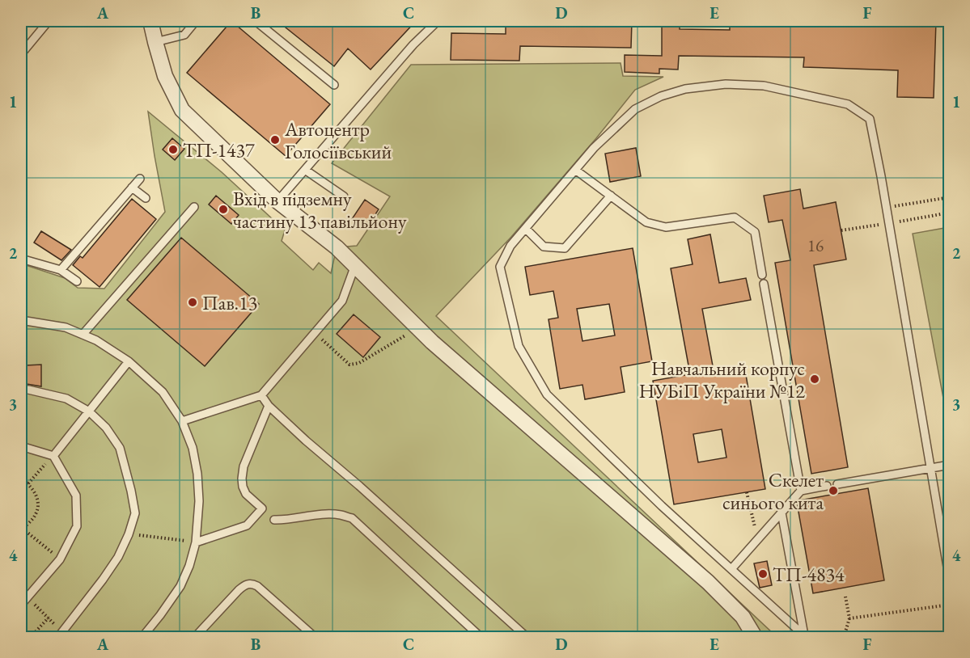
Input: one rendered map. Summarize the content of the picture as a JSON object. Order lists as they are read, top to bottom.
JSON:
{
  "places": [
    "Автоцентр Голосіївський",
    "ТП-1437",
    "Вхід в підземну частину 13 павільйону",
    "Пав.13",
    "Навчальний корпус НУБіП України №12",
    "Скелет синього кита",
    "ТП-4834"
  ],
  "house_numbers": ["16"],
  "grid": {
    "columns": [
      "A",
      "B",
      "C",
      "D",
      "E",
      "F"
    ],
    "rows": [
      "1",
      "2",
      "3",
      "4"
    ]
  }
}
